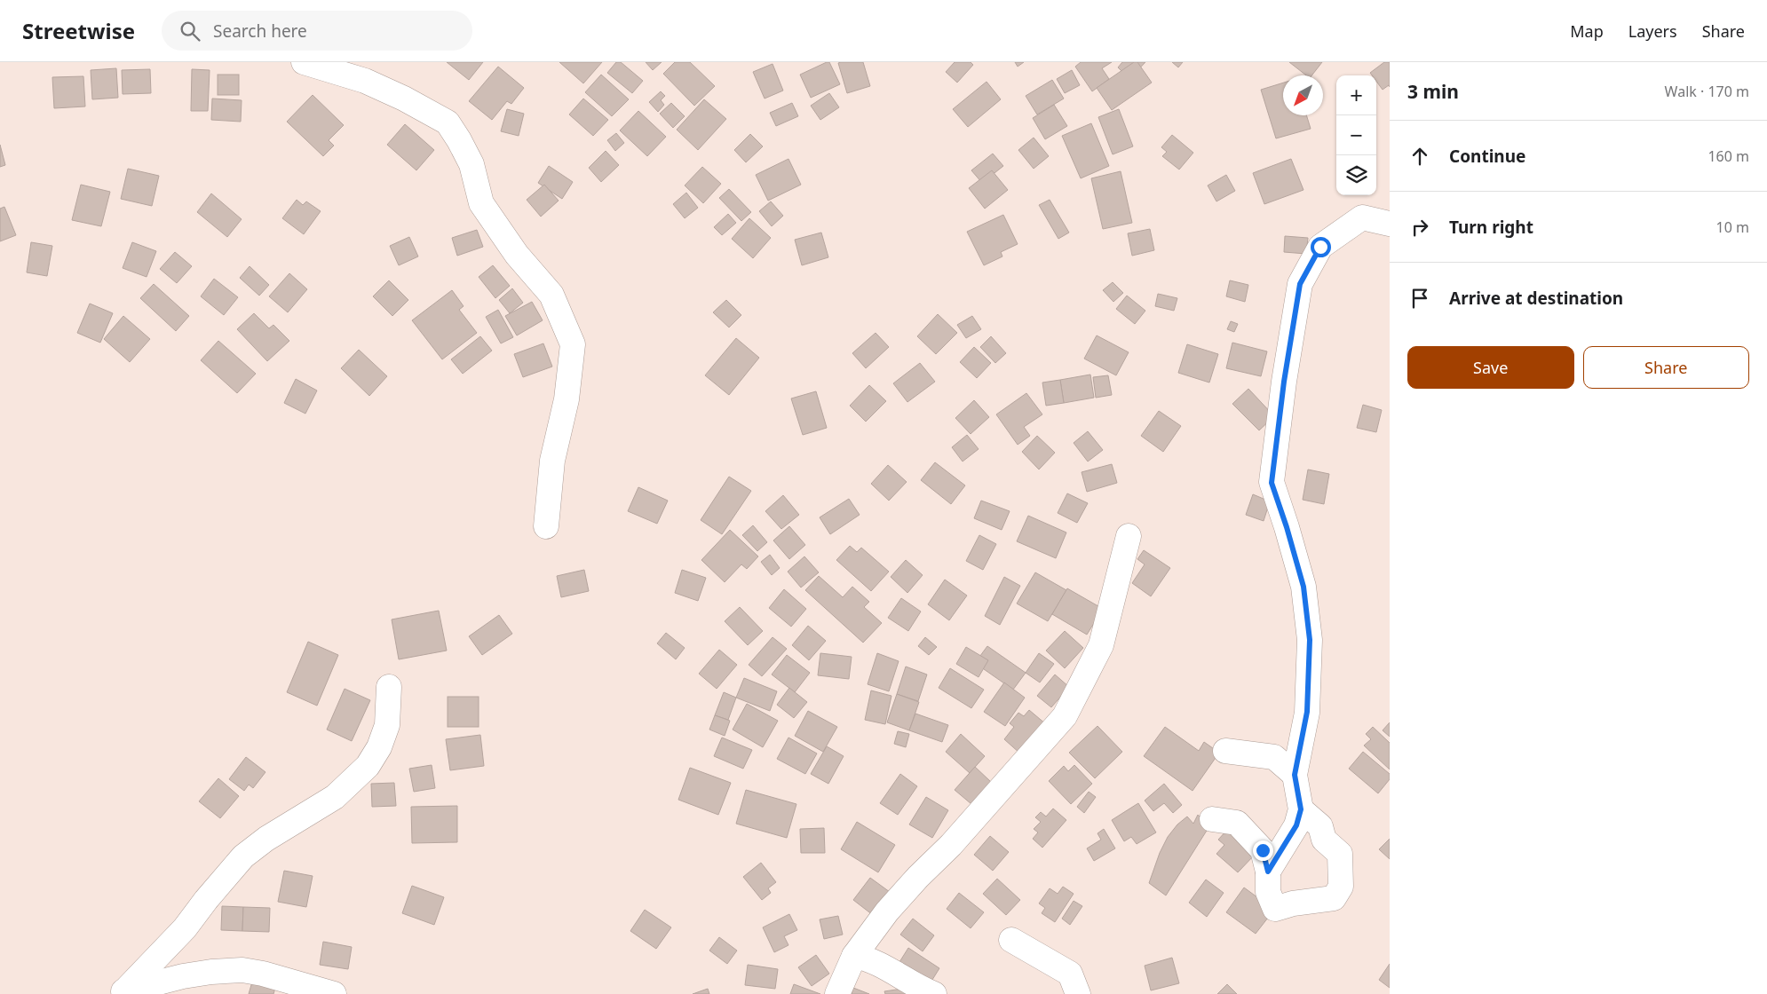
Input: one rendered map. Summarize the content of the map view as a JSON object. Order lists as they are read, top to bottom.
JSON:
{
  "north": "bottom left",
  "page": {
    "header": "Streetwise",
    "search": "Search here",
    "nav": ["Map", "Layers", "Share"],
    "heading": ["3 min", "Walk · 170 m"],
    "map_buttons": ["+", "−"],
    "list": [
      ["Continue", "160 m"],
      ["Turn right", "10 m"],
      "Arrive at destination"
    ],
    "buttons": ["Save", "Share"]
  }
}
